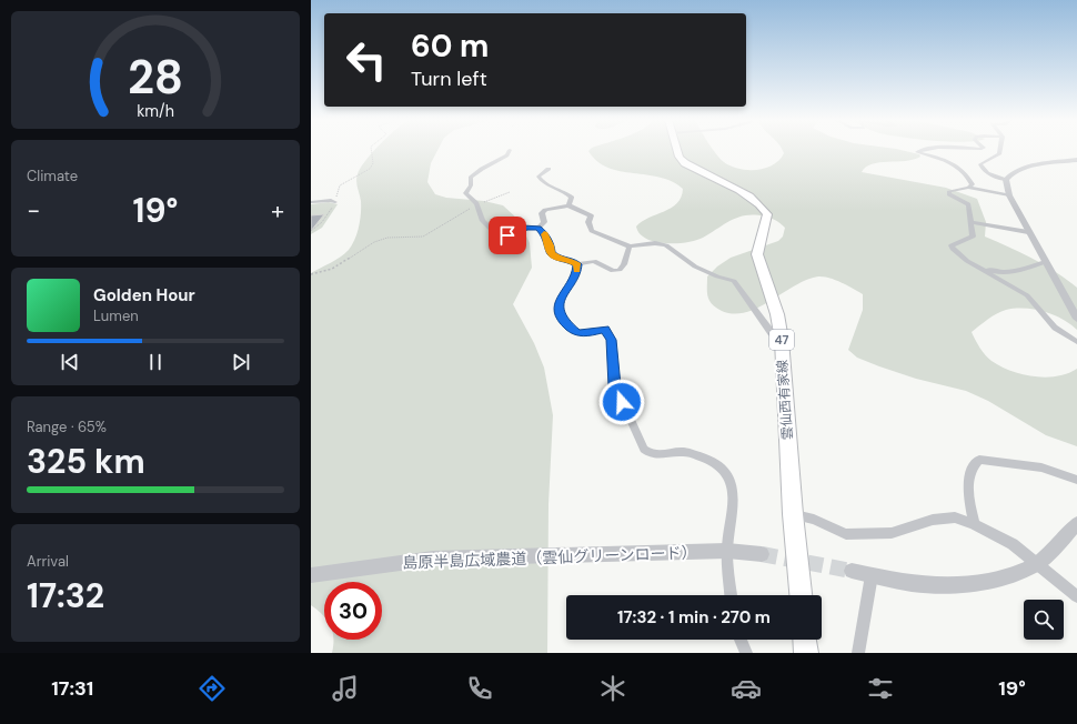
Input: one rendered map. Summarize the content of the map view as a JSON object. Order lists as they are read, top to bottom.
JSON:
{
  "streets": {
    "main road": ["47", "雲仙西有家線"],
    "street": ["島原半島広域農道（雲仙グリーンロード）"]
  },
  "page": {
    "turn": ["60 m", "Turn left"],
    "tile": [
      "Climate",
      ["Range · 65%", "325 km"],
      ["Arrival", "17:32"]
    ],
    "heat": ["−", "19°", "+"],
    "song": ["Golden Hour", "Lumen"],
    "limit": "30",
    "trip": "17:32 · 1 min · 270 m",
    "tabs": ["17:31", "19°"],
    "gauge": ["28", "km/h"]
  }
}
